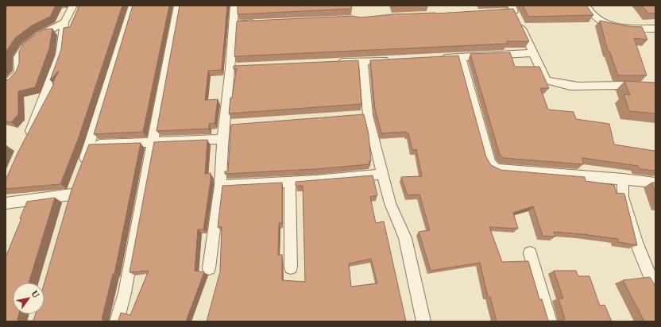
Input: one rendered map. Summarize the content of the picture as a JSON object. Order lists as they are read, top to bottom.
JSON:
{
  "north": "top right"
}
